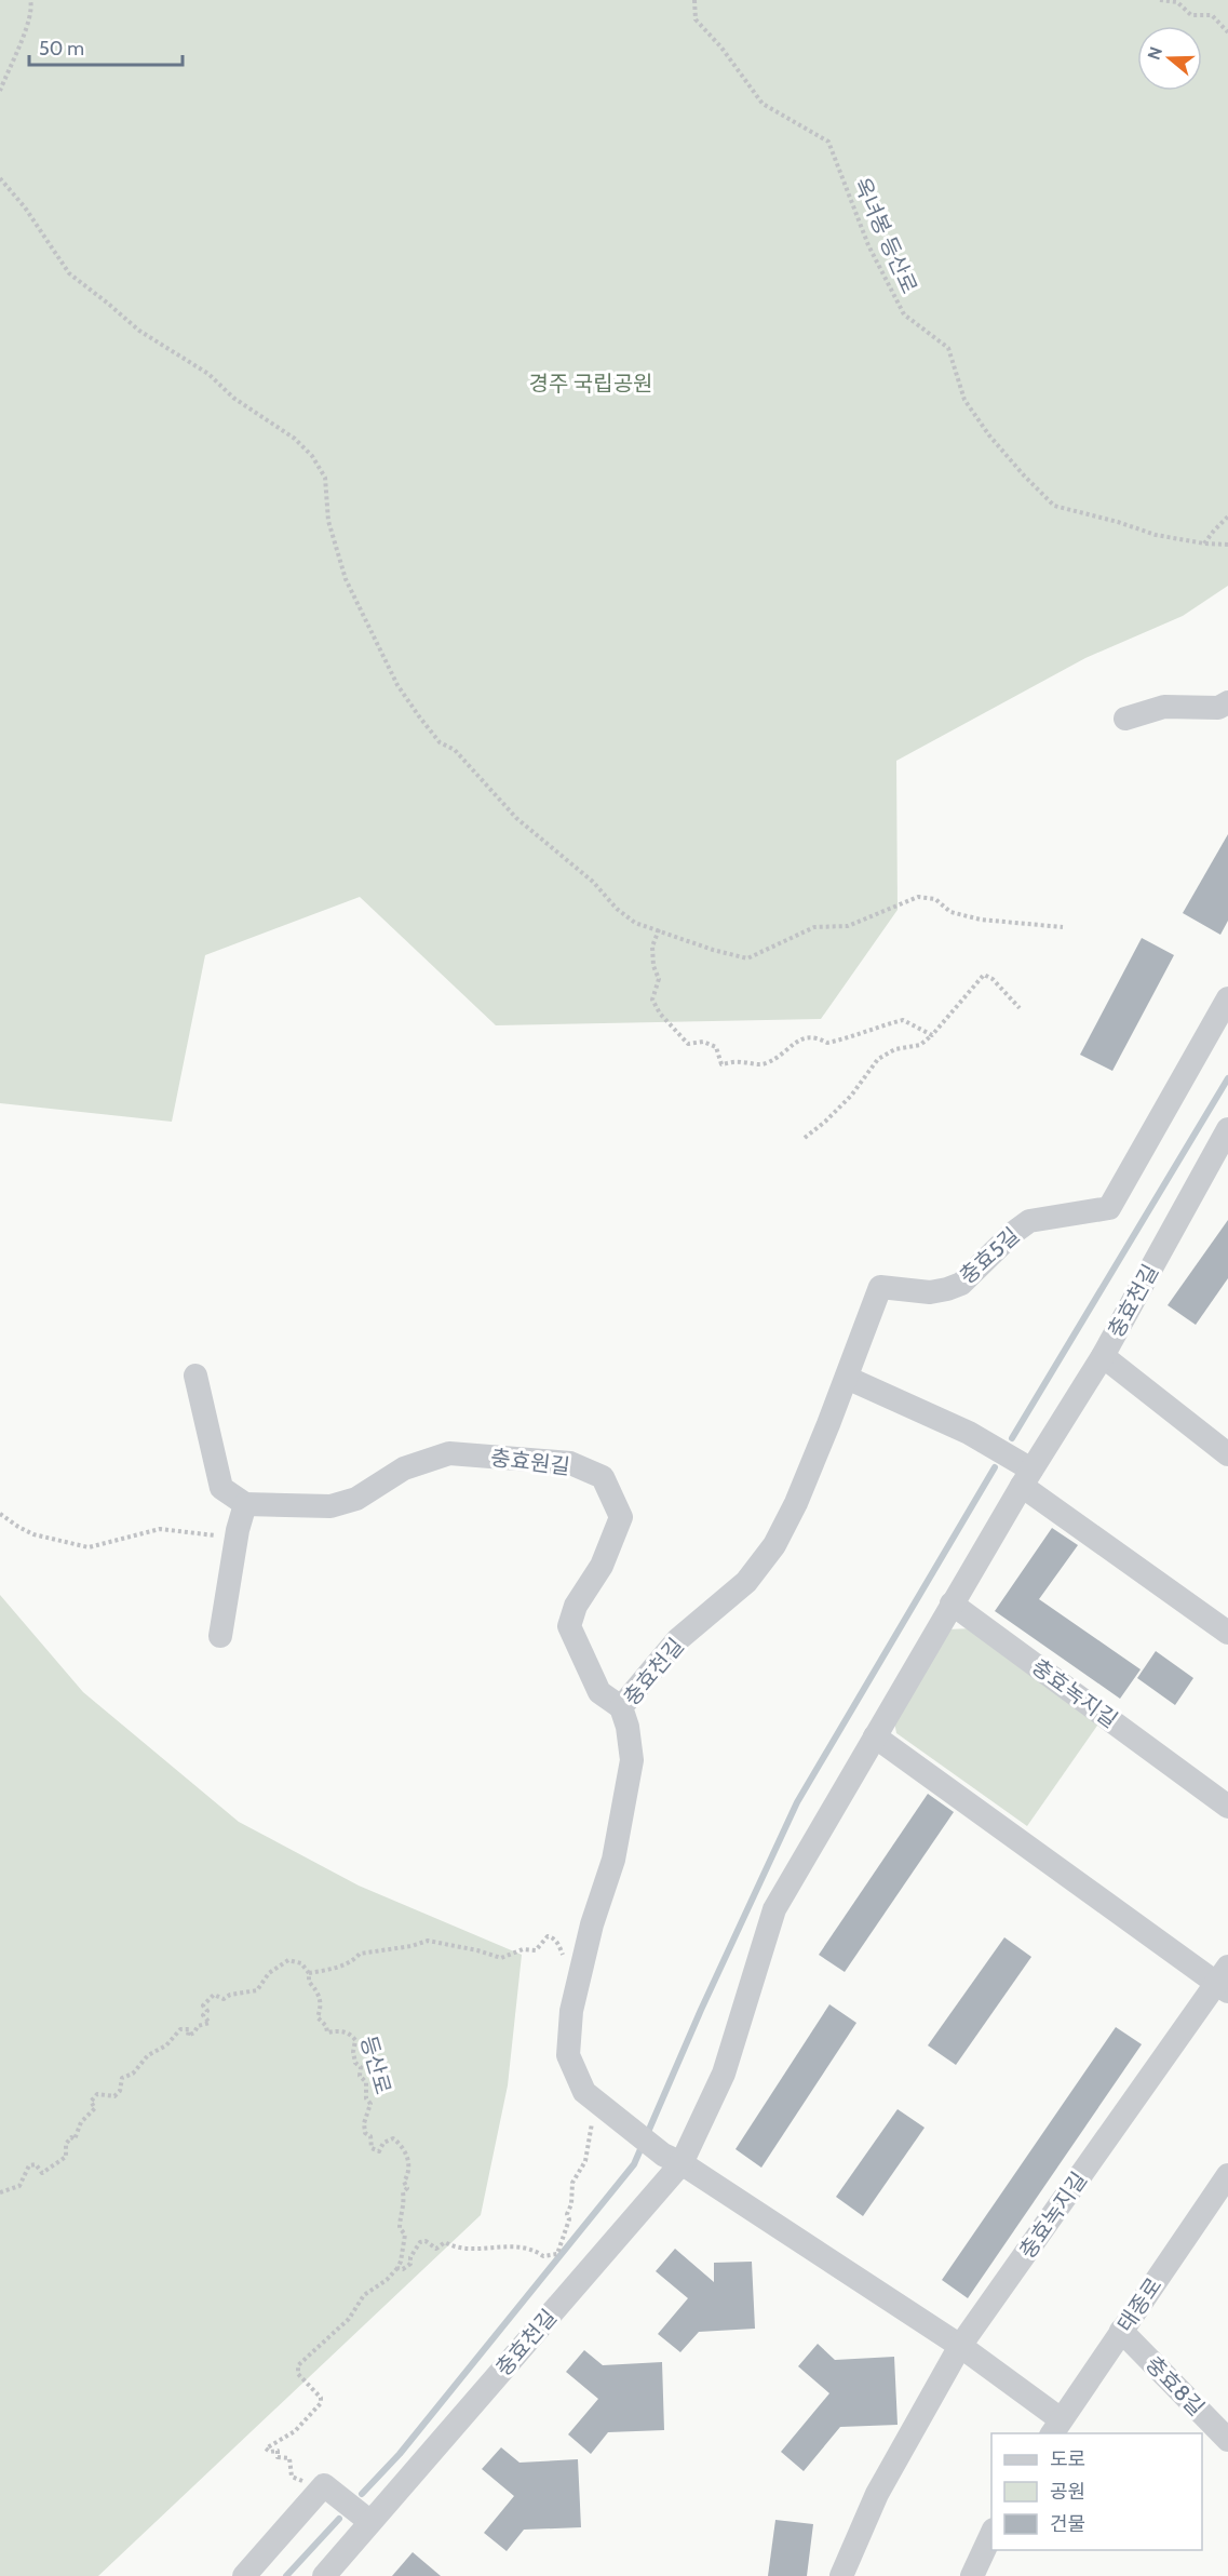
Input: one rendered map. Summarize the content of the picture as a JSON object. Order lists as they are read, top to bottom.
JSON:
{
  "streets": {
    "street": [
      "충효5길",
      "충효천길",
      "충효원길",
      "충효녹지길",
      "태종로",
      "충효8길"
    ],
    "path": ["옥녀봉 등산로", "등산로"]
  },
  "crossings": [
    ["충효5길", "충효천길"],
    ["충효천길", "충효원길"],
    ["충효천길", "충효녹지길"],
    ["태종로", "충효8길"]
  ],
  "parks": ["경주 국립공원"],
  "legend": ["도로", "공원", "건물"],
  "scale_bar": "50 m",
  "north": "left"
}
